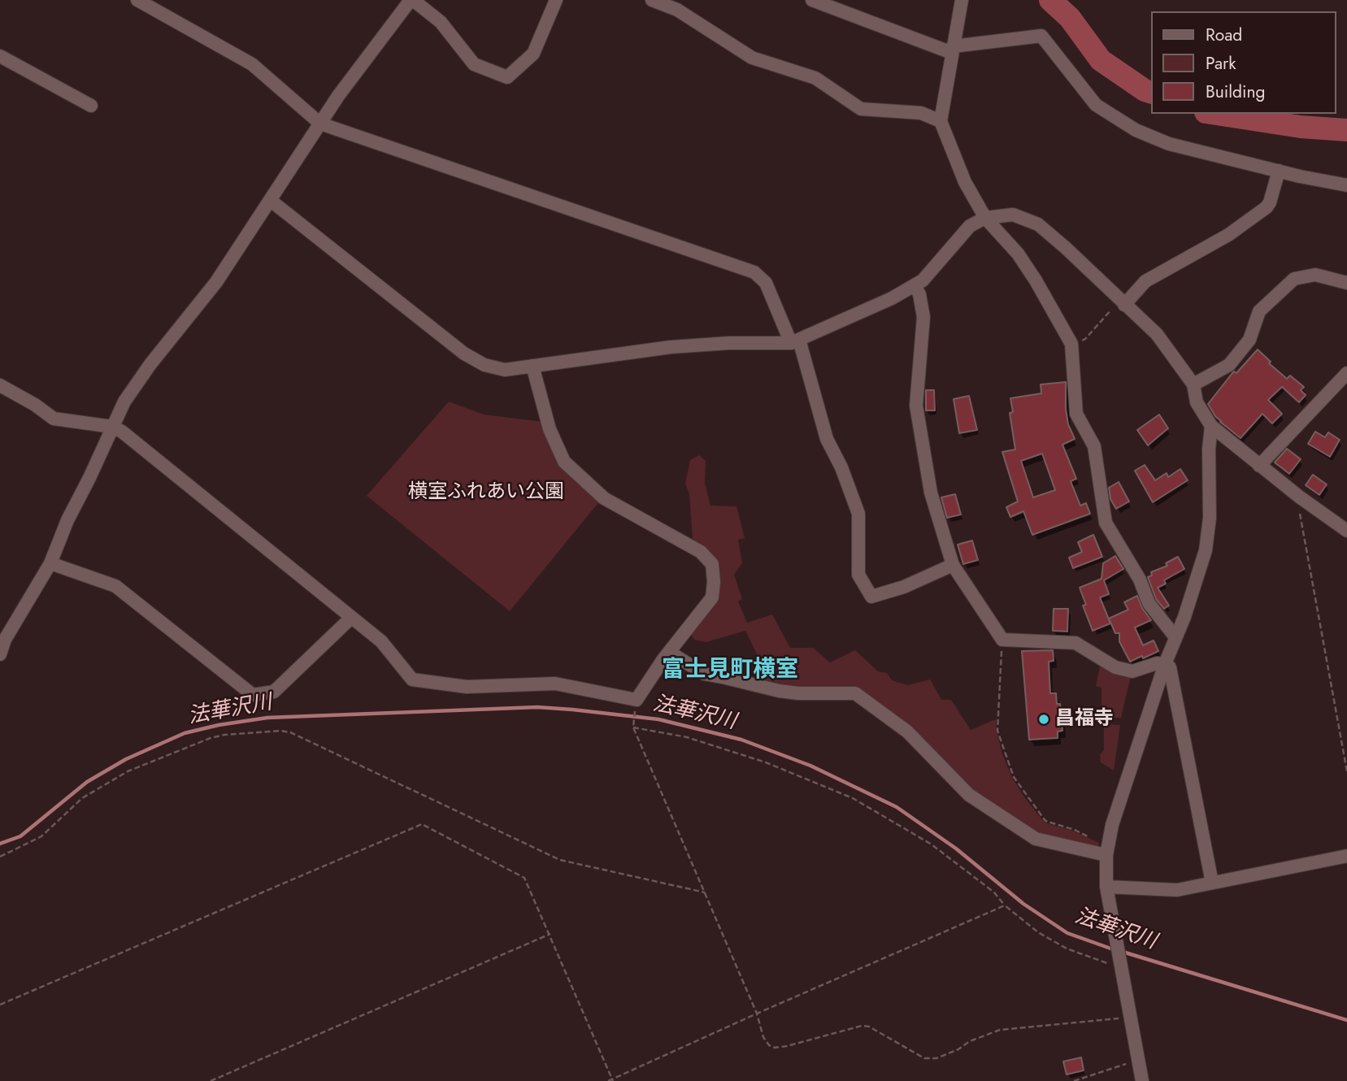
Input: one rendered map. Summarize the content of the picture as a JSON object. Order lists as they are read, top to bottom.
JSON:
{
  "districts": ["富士見町横室"],
  "water": ["法華沢川"],
  "parks": ["横室ふれあい公園"],
  "places": ["昌福寺"],
  "legend": ["Road", "Park", "Building"]
}
